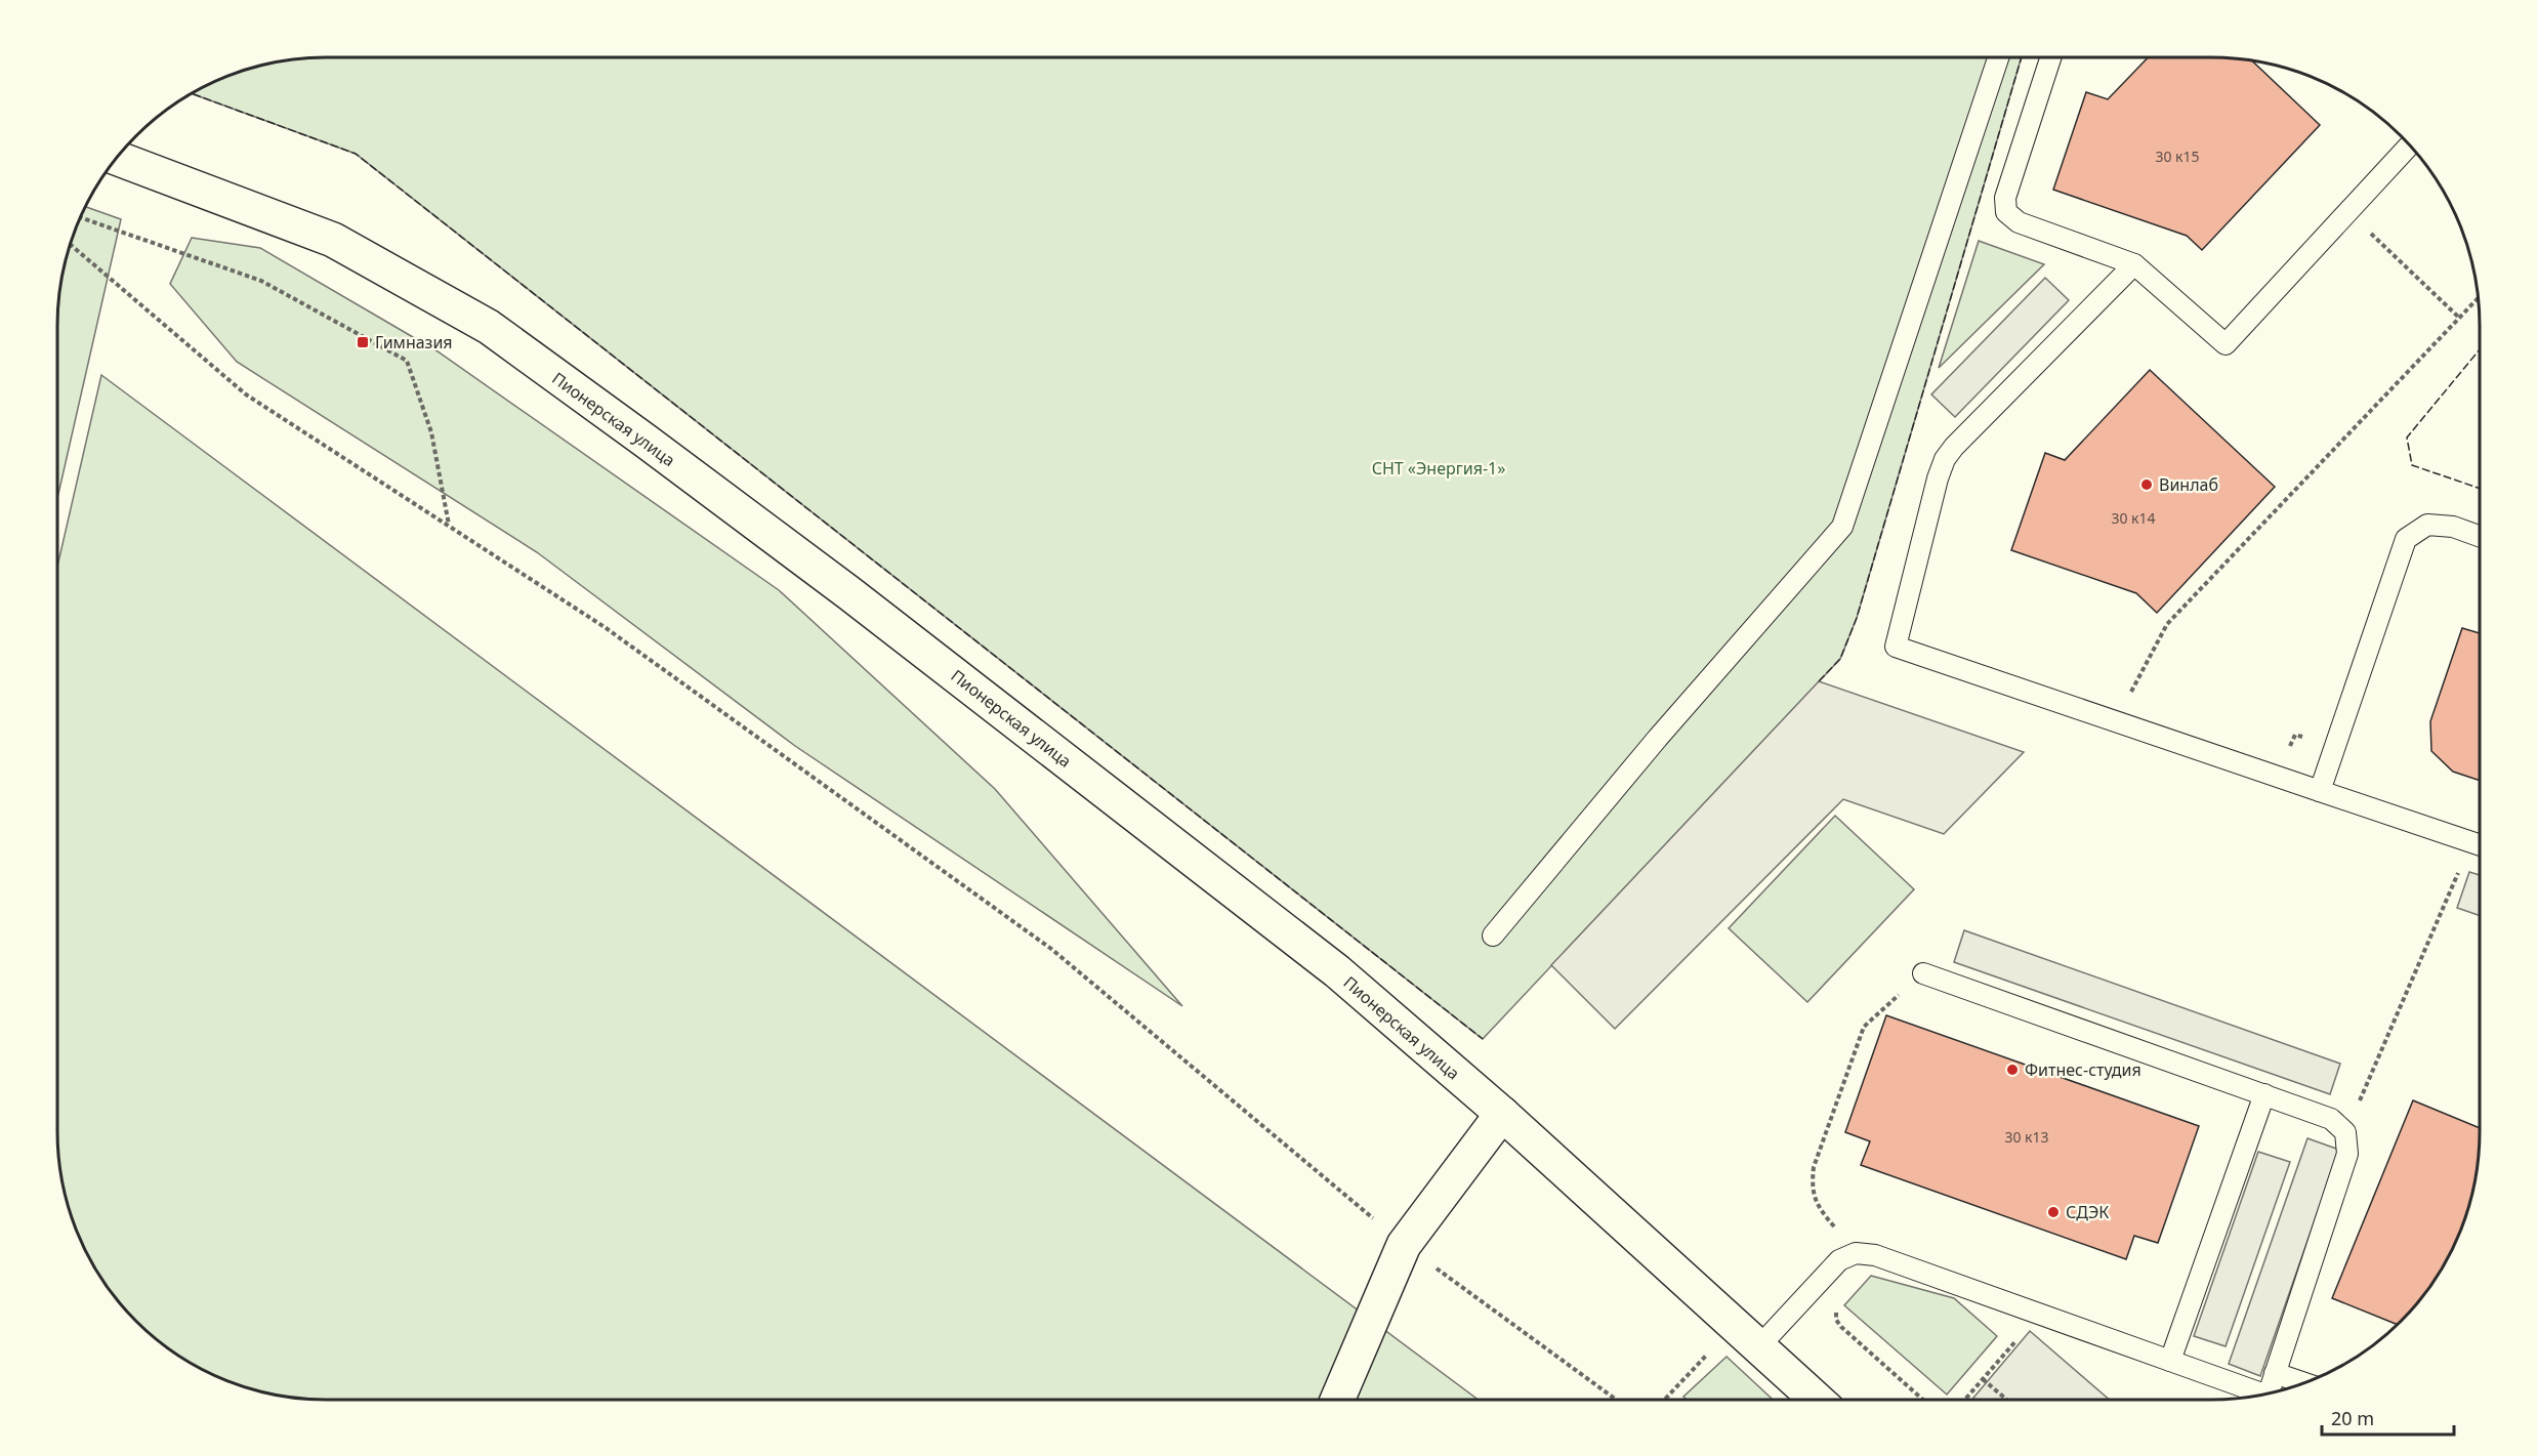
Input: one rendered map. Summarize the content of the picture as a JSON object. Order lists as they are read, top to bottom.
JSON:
{
  "streets": {
    "main road": ["Пионерская улица"]
  },
  "parks": ["СНТ «Энергия-1»"],
  "places": {
    "transit": ["Гимназия"],
    "other": ["Винлаб", "Фитнес-студия", "СДЭК"]
  },
  "house_numbers": ["30 к15", "30 к14", "30 к13"],
  "scale_bar": "20 m"
}
